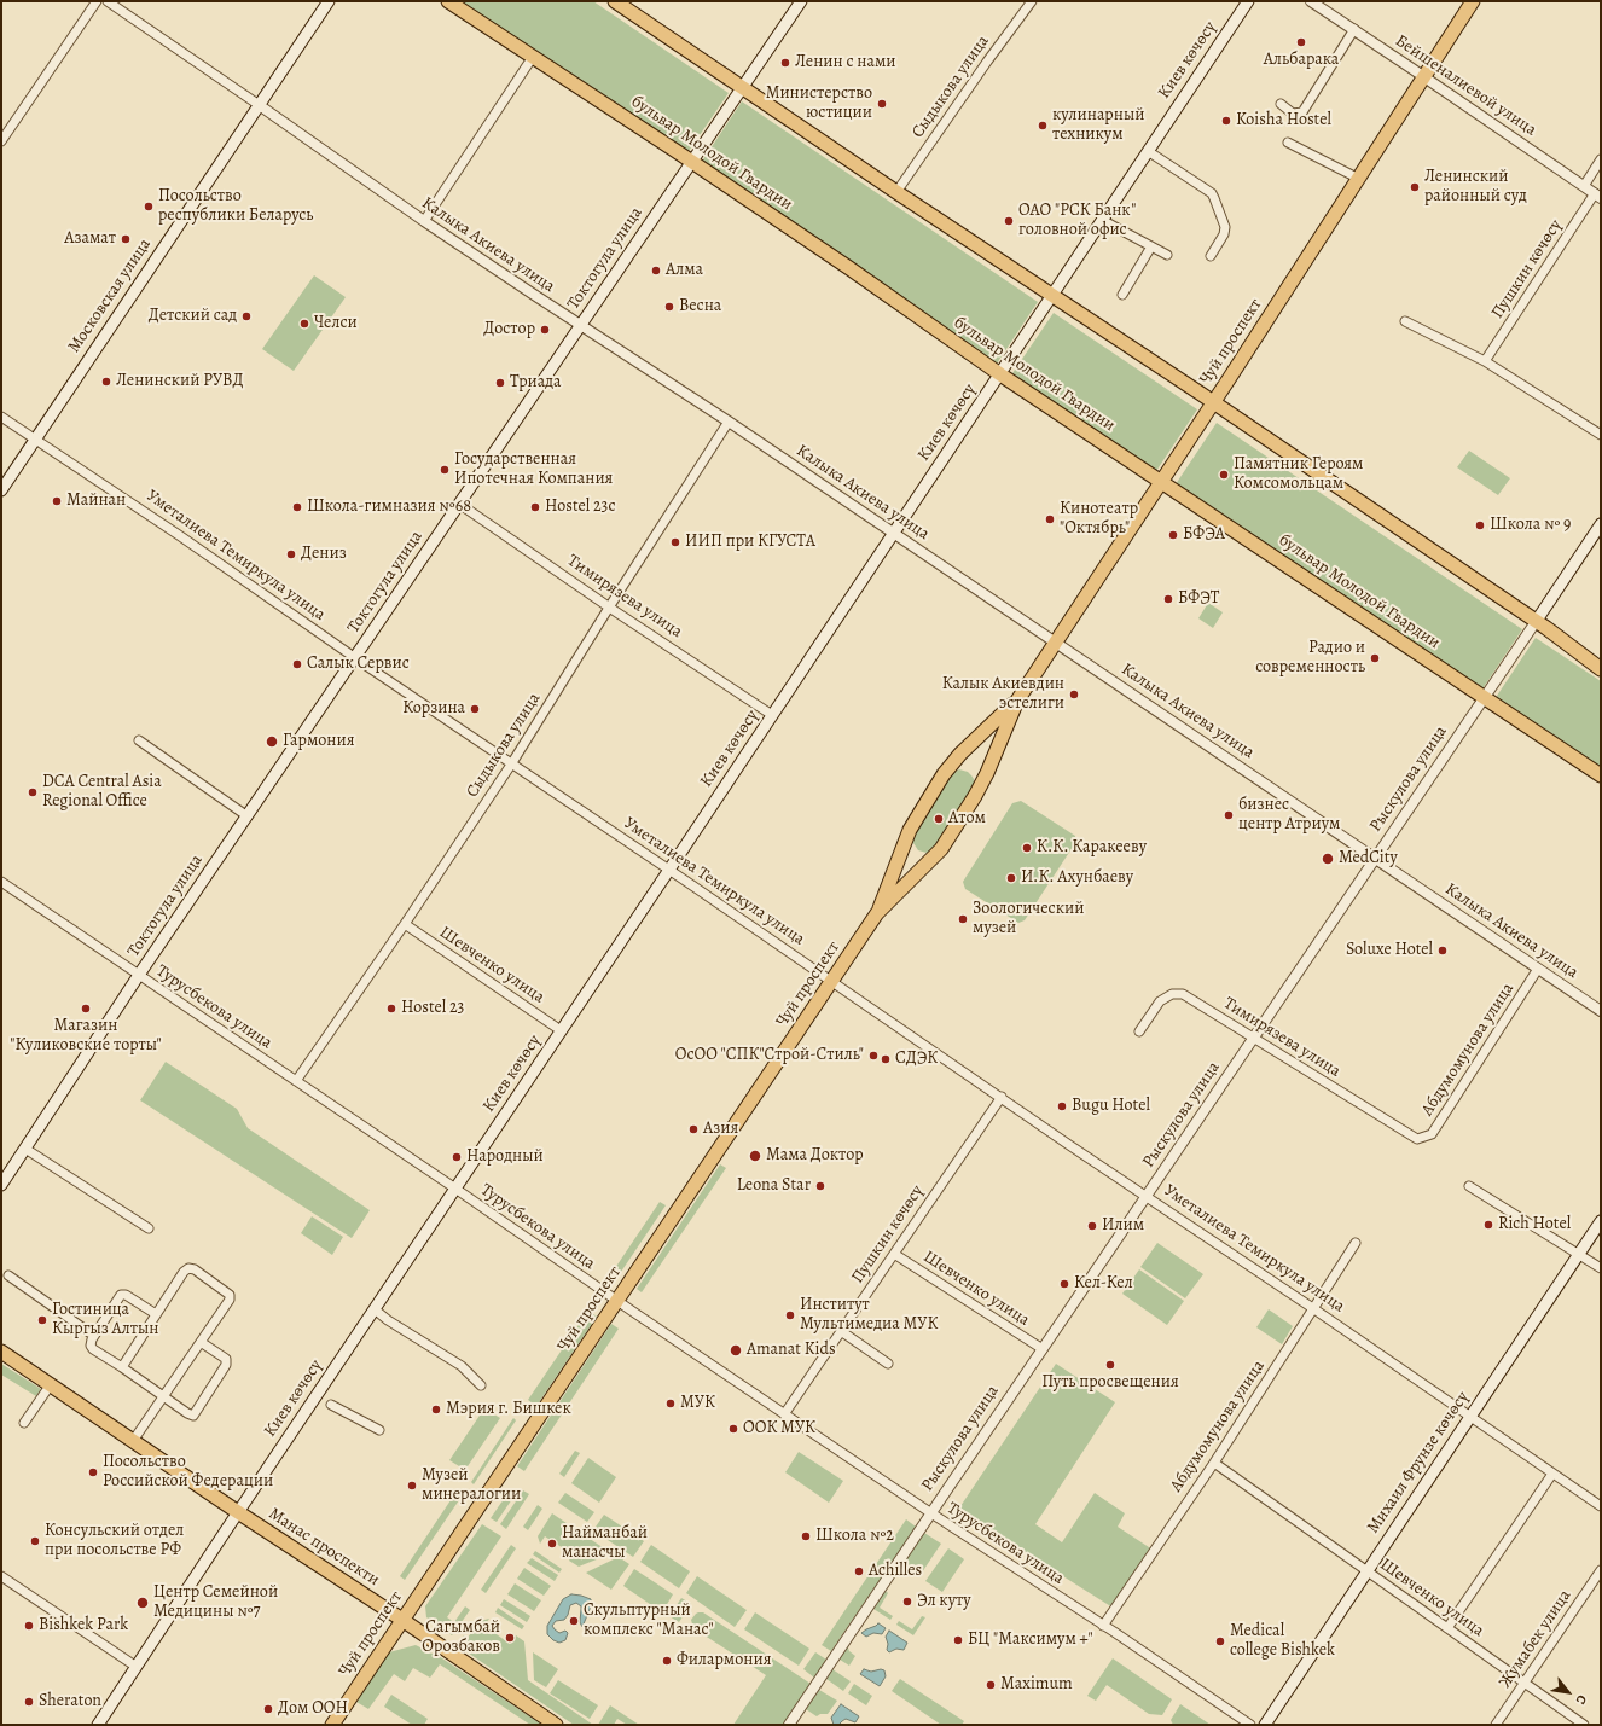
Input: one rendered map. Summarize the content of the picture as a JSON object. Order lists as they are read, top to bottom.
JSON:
{
  "streets": {
    "main road": [
      "Киев көчөсү",
      "бульвар Молодой Гвардии",
      "Токтогула улица",
      "Московская улица",
      "Чуй проспект",
      "Рыскулова улица",
      "Михаил Фрунзе көчөсү",
      "Манас проспекти"
    ],
    "street": [
      "Бейшеналиевой улица",
      "Сыдыкова улица",
      "Калыка Акиева улица",
      "Пушкин көчөсү",
      "Уметалиева Темиркула улица",
      "Тимирязева улица",
      "Шевченко улица",
      "Турусбекова улица",
      "Абдумомунова улица",
      "Жумабек улица"
    ]
  },
  "crossings": [
    ["Киев көчөсү", "бульвар Молодой Гвардии"],
    ["Киев көчөсү", "Калыка Акиева улица"],
    ["Киев көчөсү", "Уметалиева Темиркула улица"],
    ["Киев көчөсү", "Тимирязева улица"],
    ["Киев көчөсү", "Шевченко улица"],
    ["Киев көчөсү", "Турусбекова улица"],
    ["Киев көчөсү", "Манас проспекти"],
    ["Бейшеналиевой улица", "Пушкин көчөсү"],
    ["Бейшеналиевой улица", "Чуй проспект"],
    ["Сыдыкова улица", "Калыка Акиева улица"],
    ["Сыдыкова улица", "Уметалиева Темиркула улица"],
    ["Сыдыкова улица", "Тимирязева улица"],
    ["Сыдыкова улица", "Шевченко улица"],
    ["Сыдыкова улица", "Турусбекова улица"],
    ["бульвар Молодой Гвардии", "Токтогула улица"],
    ["бульвар Молодой Гвардии", "Чуй проспект"],
    ["бульвар Молодой Гвардии", "Рыскулова улица"],
    ["Калыка Акиева улица", "Токтогула улица"],
    ["Калыка Акиева улица", "Московская улица"],
    ["Калыка Акиева улица", "Чуй проспект"],
    ["Калыка Акиева улица", "Рыскулова улица"],
    ["Калыка Акиева улица", "Абдумомунова улица"],
    ["Токтогула улица", "Уметалиева Темиркула улица"],
    ["Токтогула улица", "Тимирязева улица"],
    ["Токтогула улица", "Турусбекова улица"],
    ["Пушкин көчөсү", "Уметалиева Темиркула улица"],
    ["Пушкин көчөсү", "Шевченко улица"],
    ["Пушкин көчөсү", "Турусбекова улица"],
    ["Московская улица", "Уметалиева Темиркула улица"],
    ["Чуй проспект", "Уметалиева Темиркула улица"],
    ["Чуй проспект", "Турусбекова улица"],
    ["Чуй проспект", "Манас проспекти"],
    ["Уметалиева Темиркула улица", "Рыскулова улица"],
    ["Уметалиева Темиркула улица", "Абдумомунова улица"],
    ["Уметалиева Темиркула улица", "Михаил Фрунзе көчөсү"],
    ["Тимирязева улица", "Рыскулова улица"],
    ["Тимирязева улица", "Абдумомунова улица"],
    ["Рыскулова улица", "Шевченко улица"],
    ["Рыскулова улица", "Турусбекова улица"],
    ["Шевченко улица", "Абдумомунова улица"],
    ["Шевченко улица", "Михаил Фрунзе көчөсү"],
    ["Шевченко улица", "Жумабек улица"],
    ["Турусбекова улица", "Абдумомунова улица"]
  ],
  "places": [
    "Альбарака",
    "Ленин с нами",
    "Министерство юстиции",
    "Koisha Hostel",
    "кулинарный техникум",
    "Ленинский районный суд",
    "Посольство республики Беларусь",
    "ОАО \"РСК Банк\" головной офис",
    "Азамат",
    "Алма",
    "Весна",
    "Детский сад",
    "Челси",
    "Достор",
    "Ленинский РУВД",
    "Триада",
    "Государственная Ипотечная Компания",
    "Памятник Героям Комсомольцам",
    "Майнан",
    "Школа-гимназия №68",
    "Hostel 23c",
    "Кинотеатр \"Октябрь\"",
    "Школа № 9",
    "БФЭА",
    "ИИП при КГУСТА",
    "Дениз",
    "БФЭТ",
    "Радио и современность",
    "Салык Сервис",
    "Калык Акиевдин эстелиги",
    "Корзина",
    "Гармония",
    "DCA Central Asia Regional Office",
    "бизнес центр Атриум",
    "Атом",
    "К.К. Каракееву",
    "MedCity",
    "И.К. Ахунбаеву",
    "Зоологический музей",
    "Soluxe Hotel",
    "Магазин \"Куликовские торты\"",
    "Hostel 23",
    "ОсОО \"СПК\"Строй-Стиль\"",
    "СДЭК",
    "Bugu Hotel",
    "Азия",
    "Мама Доктор",
    "Народный",
    "Leona Star",
    "Rich Hotel",
    "Илим",
    "Кел-Кел",
    "Институт Мультимедиа МУК",
    "Гостиница Кыргыз Алтын",
    "Amanat Kids",
    "Путь просвещения",
    "МУК",
    "Мэрия г. Бишкек",
    "ООК МУК",
    "Посольство Российской Федерации",
    "Музей минералогии",
    "Школа №2",
    "Консульский отдел при посольстве РФ",
    "Найманбай манасчы",
    "Achilles",
    "Эл куту",
    "Центр Семейной Медицины №7",
    "Скульптурный комплекс \"Манас\"",
    "Bishkek Park",
    "Сагымбай Орозбаков",
    "БЦ \"Максимум +\"",
    "Medical college Bishkek",
    "Филармония",
    "Maximum",
    "Sheraton",
    "Дом ООН"
  ],
  "north": "bottom right"
}
